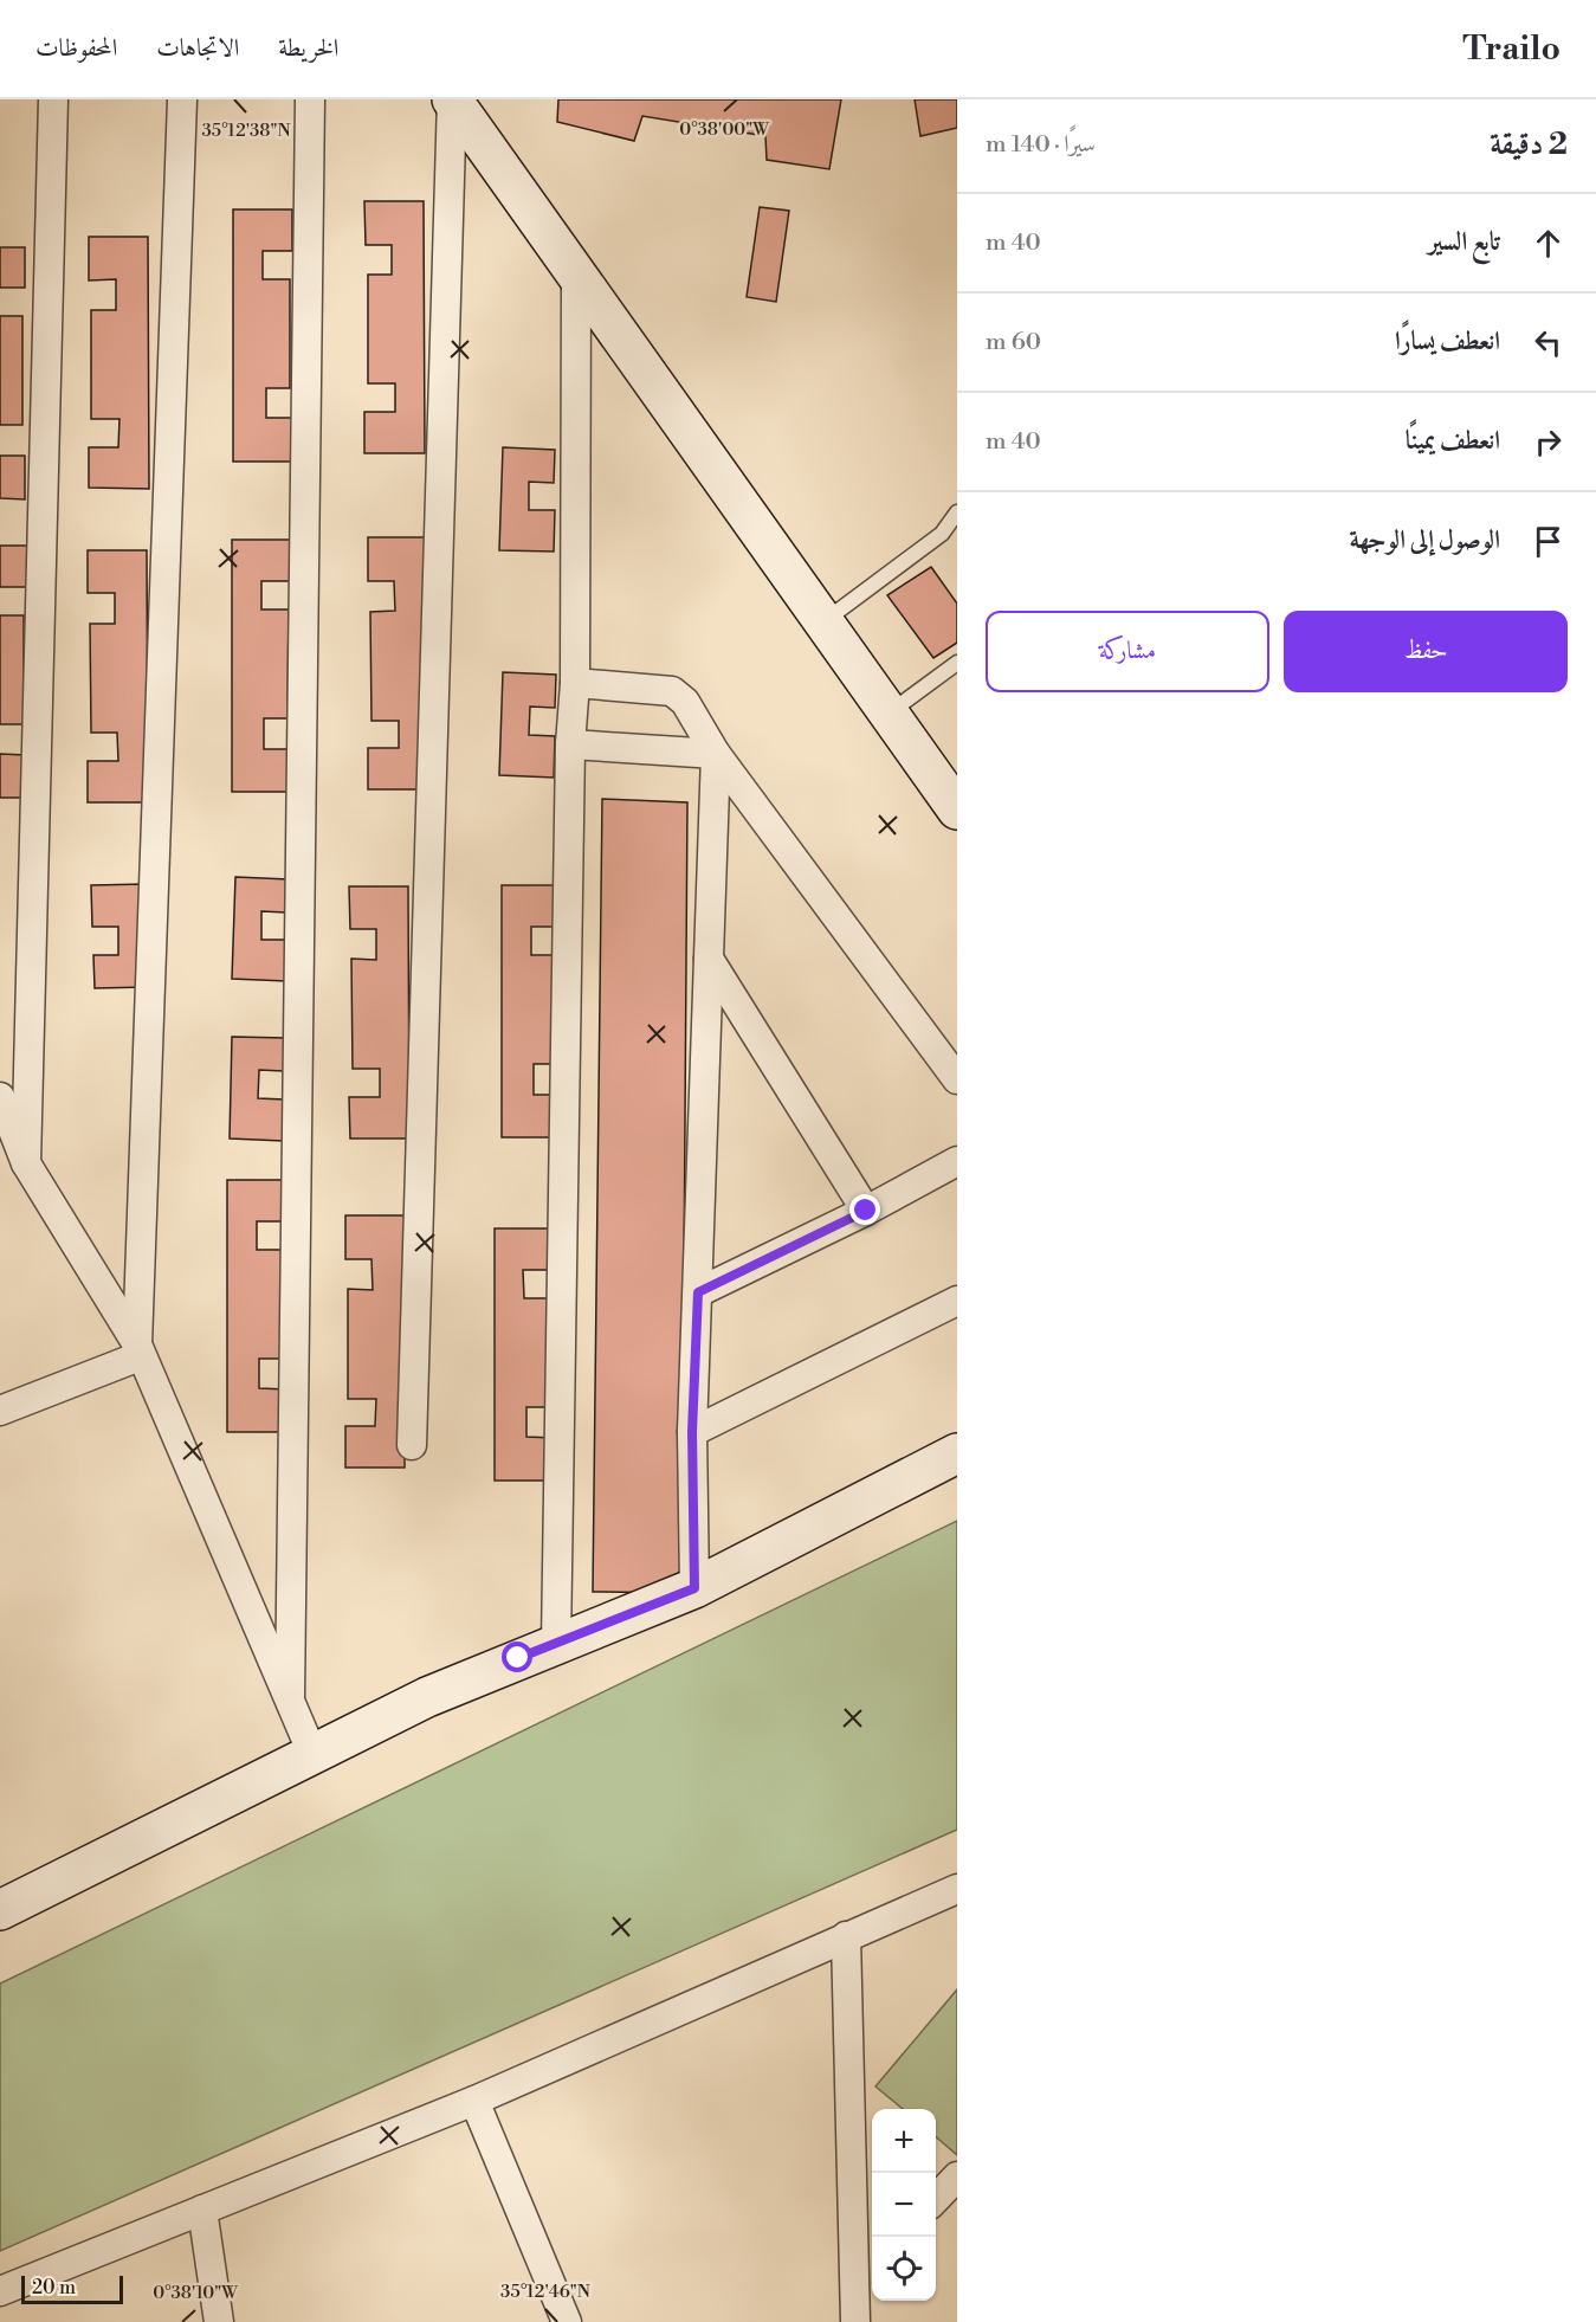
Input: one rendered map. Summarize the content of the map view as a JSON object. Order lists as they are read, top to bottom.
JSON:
{
  "scale_bar": "20 m",
  "page": {
    "header": "Trailo",
    "nav": ["الخريطة", "الاتجاهات", "المحفوظات"],
    "heading": ["2 دقيقة", "سيرًا · 140 m"],
    "list": [
      ["تابع السير", "40 m"],
      ["انعطف يسارًا", "60 m"],
      ["انعطف يمينًا", "40 m"],
      "الوصول إلى الوجهة"
    ],
    "buttons": ["حفظ", "مشاركة"],
    "map_buttons": ["+", "−"],
    "scale": "20 m"
  },
  "coordinates": [
    "0°38'00\"W",
    "35°12'38\"N",
    "35°12'46\"N",
    "0°38'10\"W"
  ]
}
